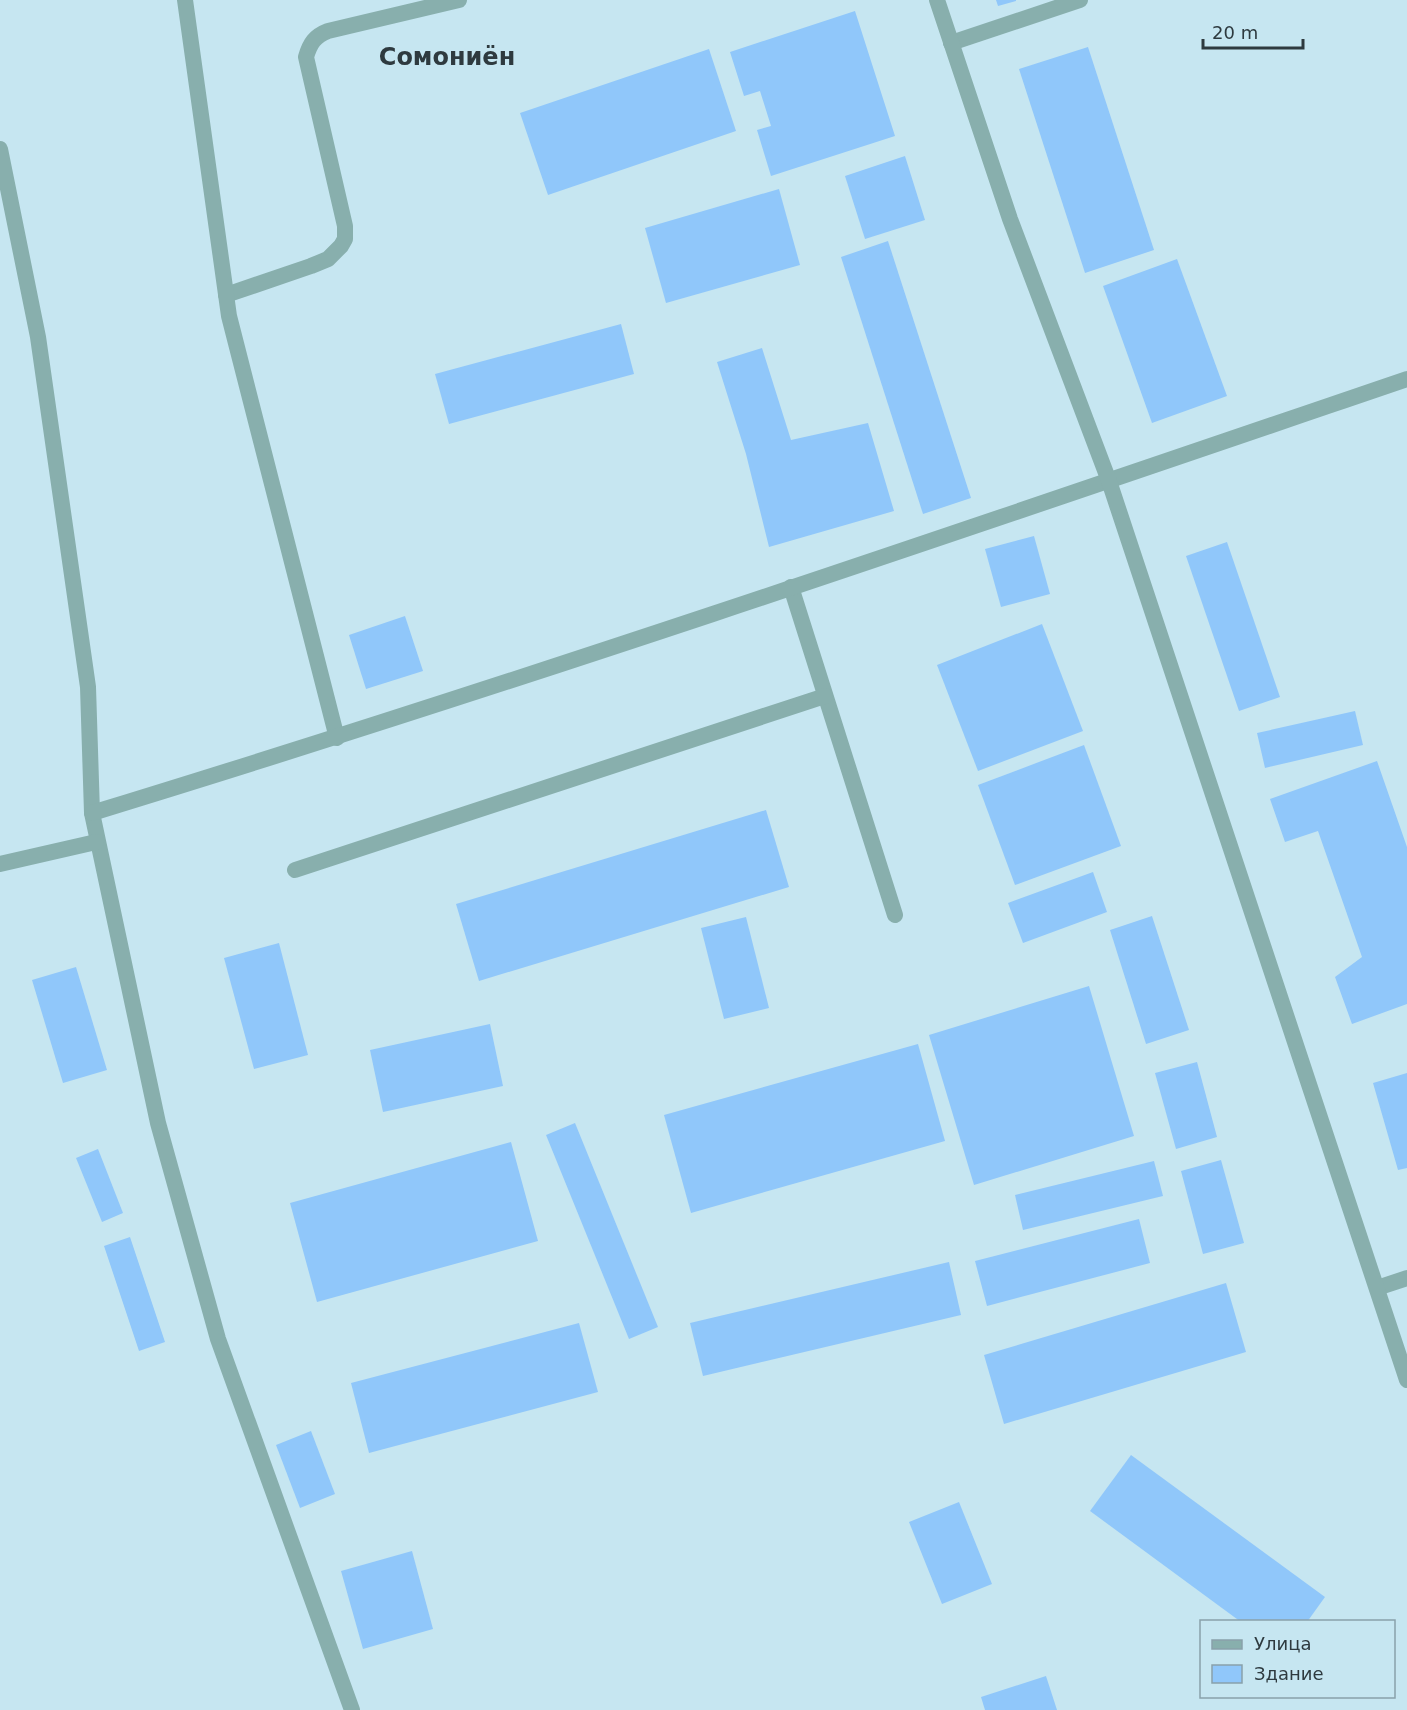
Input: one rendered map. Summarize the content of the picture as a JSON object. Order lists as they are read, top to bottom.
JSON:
{
  "districts": ["Сомониён"],
  "legend": ["Улица", "Здание"],
  "scale_bar": "20 m"
}
